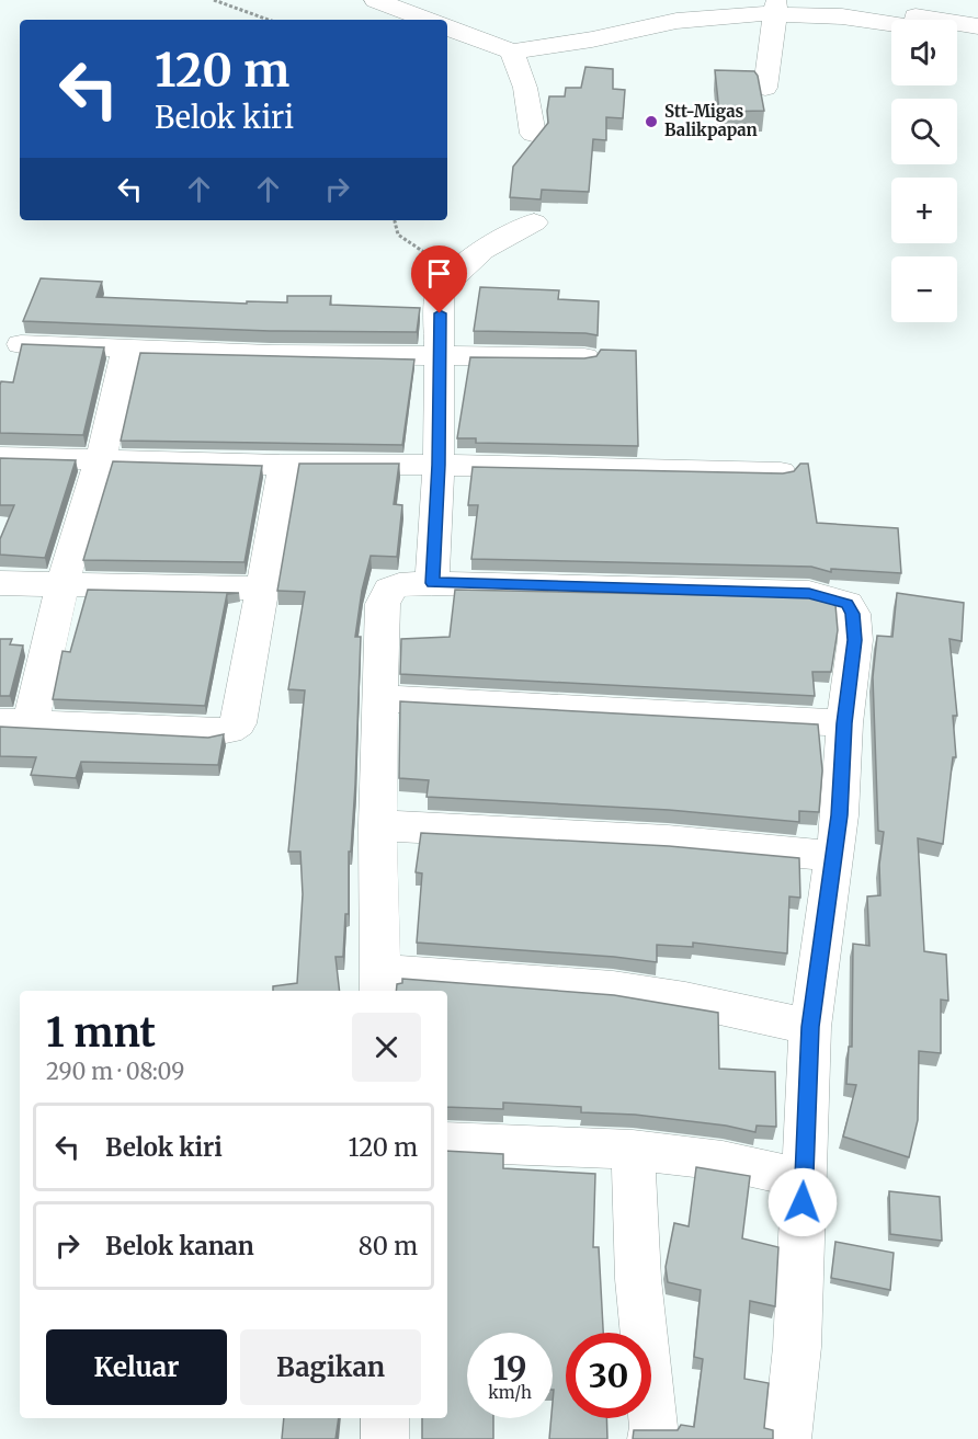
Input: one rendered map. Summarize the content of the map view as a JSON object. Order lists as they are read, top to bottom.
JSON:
{
  "places": ["Stt-Migas Balikpapan"],
  "page": {
    "map_buttons": ["+", "−"],
    "turn": ["120 m", "Belok kiri"],
    "heading": ["1 mnt", "290 m · 08:09"],
    "list": [
      {
        "name": "Belok kiri",
        "value": "120 m"
      },
      {
        "name": "Belok kanan",
        "value": "80 m"
      }
    ],
    "buttons": ["Keluar", "Bagikan"],
    "speed": "19 km/h",
    "limit": "30"
  }
}
